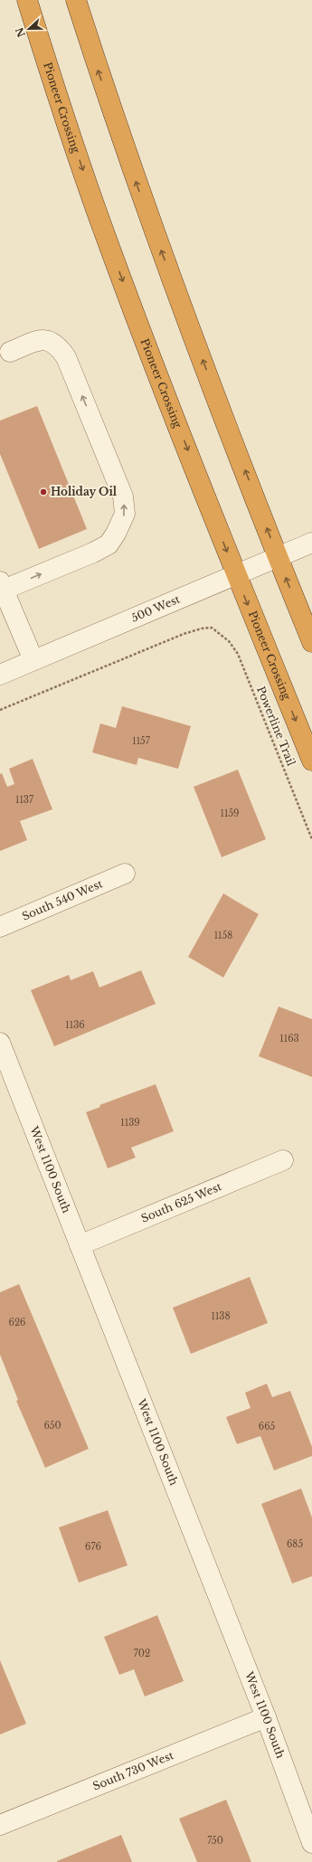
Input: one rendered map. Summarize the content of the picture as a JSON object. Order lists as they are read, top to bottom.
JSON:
{
  "streets": {
    "highway": ["Pioneer Crossing"],
    "street": [
      "500 West",
      "South 540 West",
      "West 1100 South",
      "South 625 West",
      "South 730 West"
    ],
    "path": ["Powerline Trail"]
  },
  "crossings": [
    ["Pioneer Crossing", "500 West"],
    ["West 1100 South", "South 625 West"],
    ["West 1100 South", "South 730 West"]
  ],
  "places": ["Holiday Oil"],
  "house_numbers": [
    "1157",
    "1137",
    "1159",
    "1158",
    "1136",
    "1163",
    "1139",
    "1138",
    "626",
    "650",
    "665",
    "685",
    "676",
    "702",
    "750"
  ],
  "north": "left"
}
